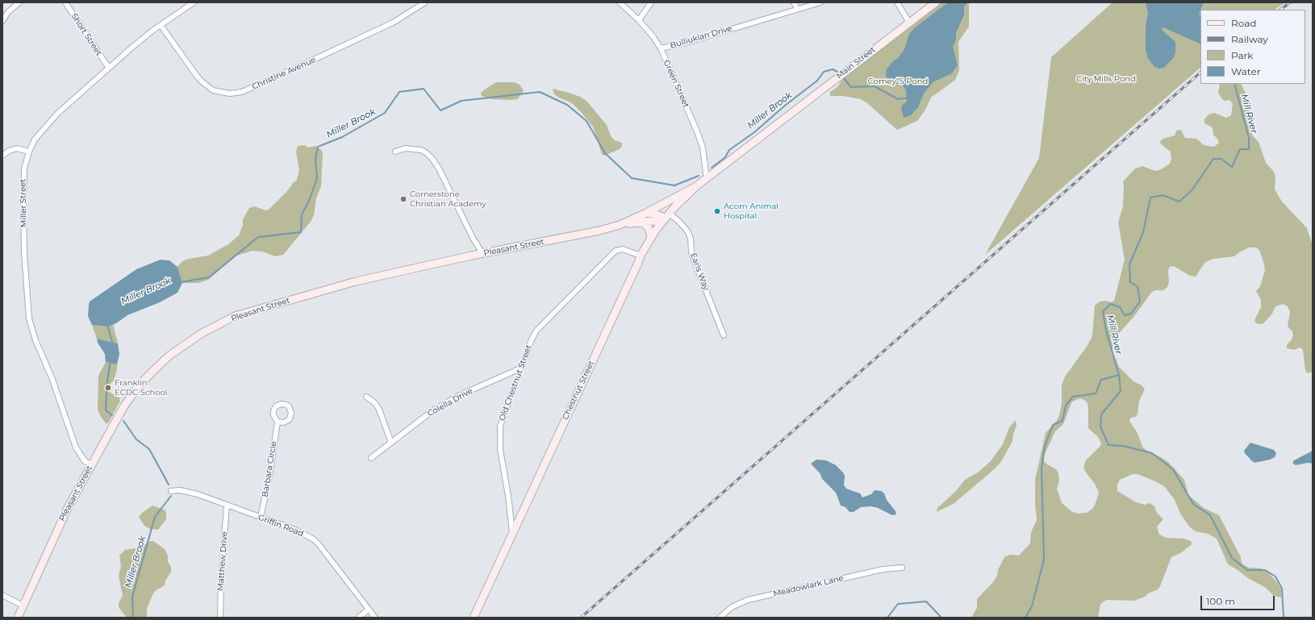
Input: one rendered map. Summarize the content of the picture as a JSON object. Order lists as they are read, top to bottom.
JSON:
{
  "streets": {
    "street": [
      "Short Street",
      "Bulliukian Drive",
      "Main Street",
      "Christine Avenue",
      "Green Street",
      "Miller Street",
      "Pleasant Street",
      "Earls Way",
      "Old Chestnut Street",
      "Chestnut Street",
      "Colella Drive",
      "Barbara Circle",
      "Griffin Road",
      "Matthew Drive",
      "Meadowlark Lane"
    ]
  },
  "crossings": [
    ["Short Street", "Miller Street"],
    ["Bulliukian Drive", "Green Street"],
    ["Main Street", "Green Street"],
    ["Main Street", "Chestnut Street"],
    ["Christine Avenue", "Miller Street"],
    ["Green Street", "Chestnut Street"],
    ["Miller Street", "Pleasant Street"],
    ["Pleasant Street", "Earls Way"],
    ["Pleasant Street", "Chestnut Street"],
    ["Earls Way", "Chestnut Street"],
    ["Old Chestnut Street", "Chestnut Street"],
    ["Old Chestnut Street", "Colella Drive"],
    ["Barbara Circle", "Griffin Road"],
    ["Griffin Road", "Matthew Drive"]
  ],
  "water": ["Miller Brook", "Mill River"],
  "parks": ["City Mills Pond", "Comey\"S Pond"],
  "places": ["Cornerstone Christian Academy", "Acorn Animal Hospital", "Franklin ECDC School"],
  "legend": [
    "Road",
    "Railway",
    "Park",
    "Water"
  ],
  "scale_bar": "100 m"
}
